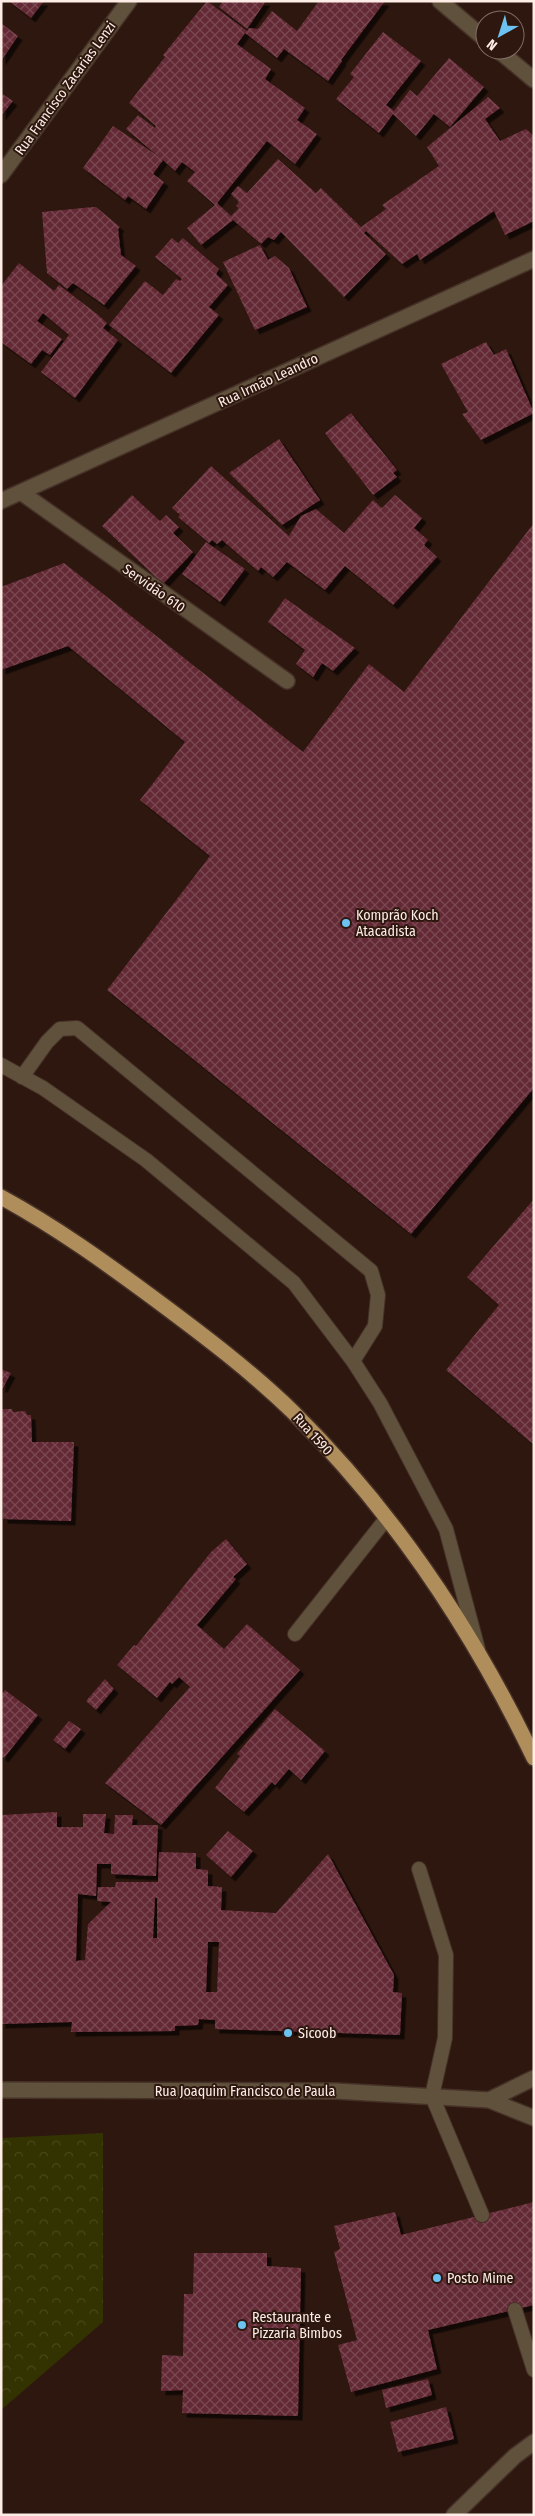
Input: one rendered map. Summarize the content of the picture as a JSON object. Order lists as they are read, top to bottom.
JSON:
{
  "streets": {
    "highway": ["Rua 1590"],
    "street": [
      "Rua Francisco Zacarias Lenzi",
      "Rua Irmão Leandro",
      "Servidão 610",
      "Rua Joaquim Francisco de Paula"
    ]
  },
  "crossings": [
    ["Rua Irmão Leandro", "Servidão 610"]
  ],
  "places": [
    "Komprão Koch Atacadista",
    "Sicoob",
    "Posto Mime",
    "Restaurante e Pizzaria Bimbos"
  ],
  "north": "bottom left"
}
